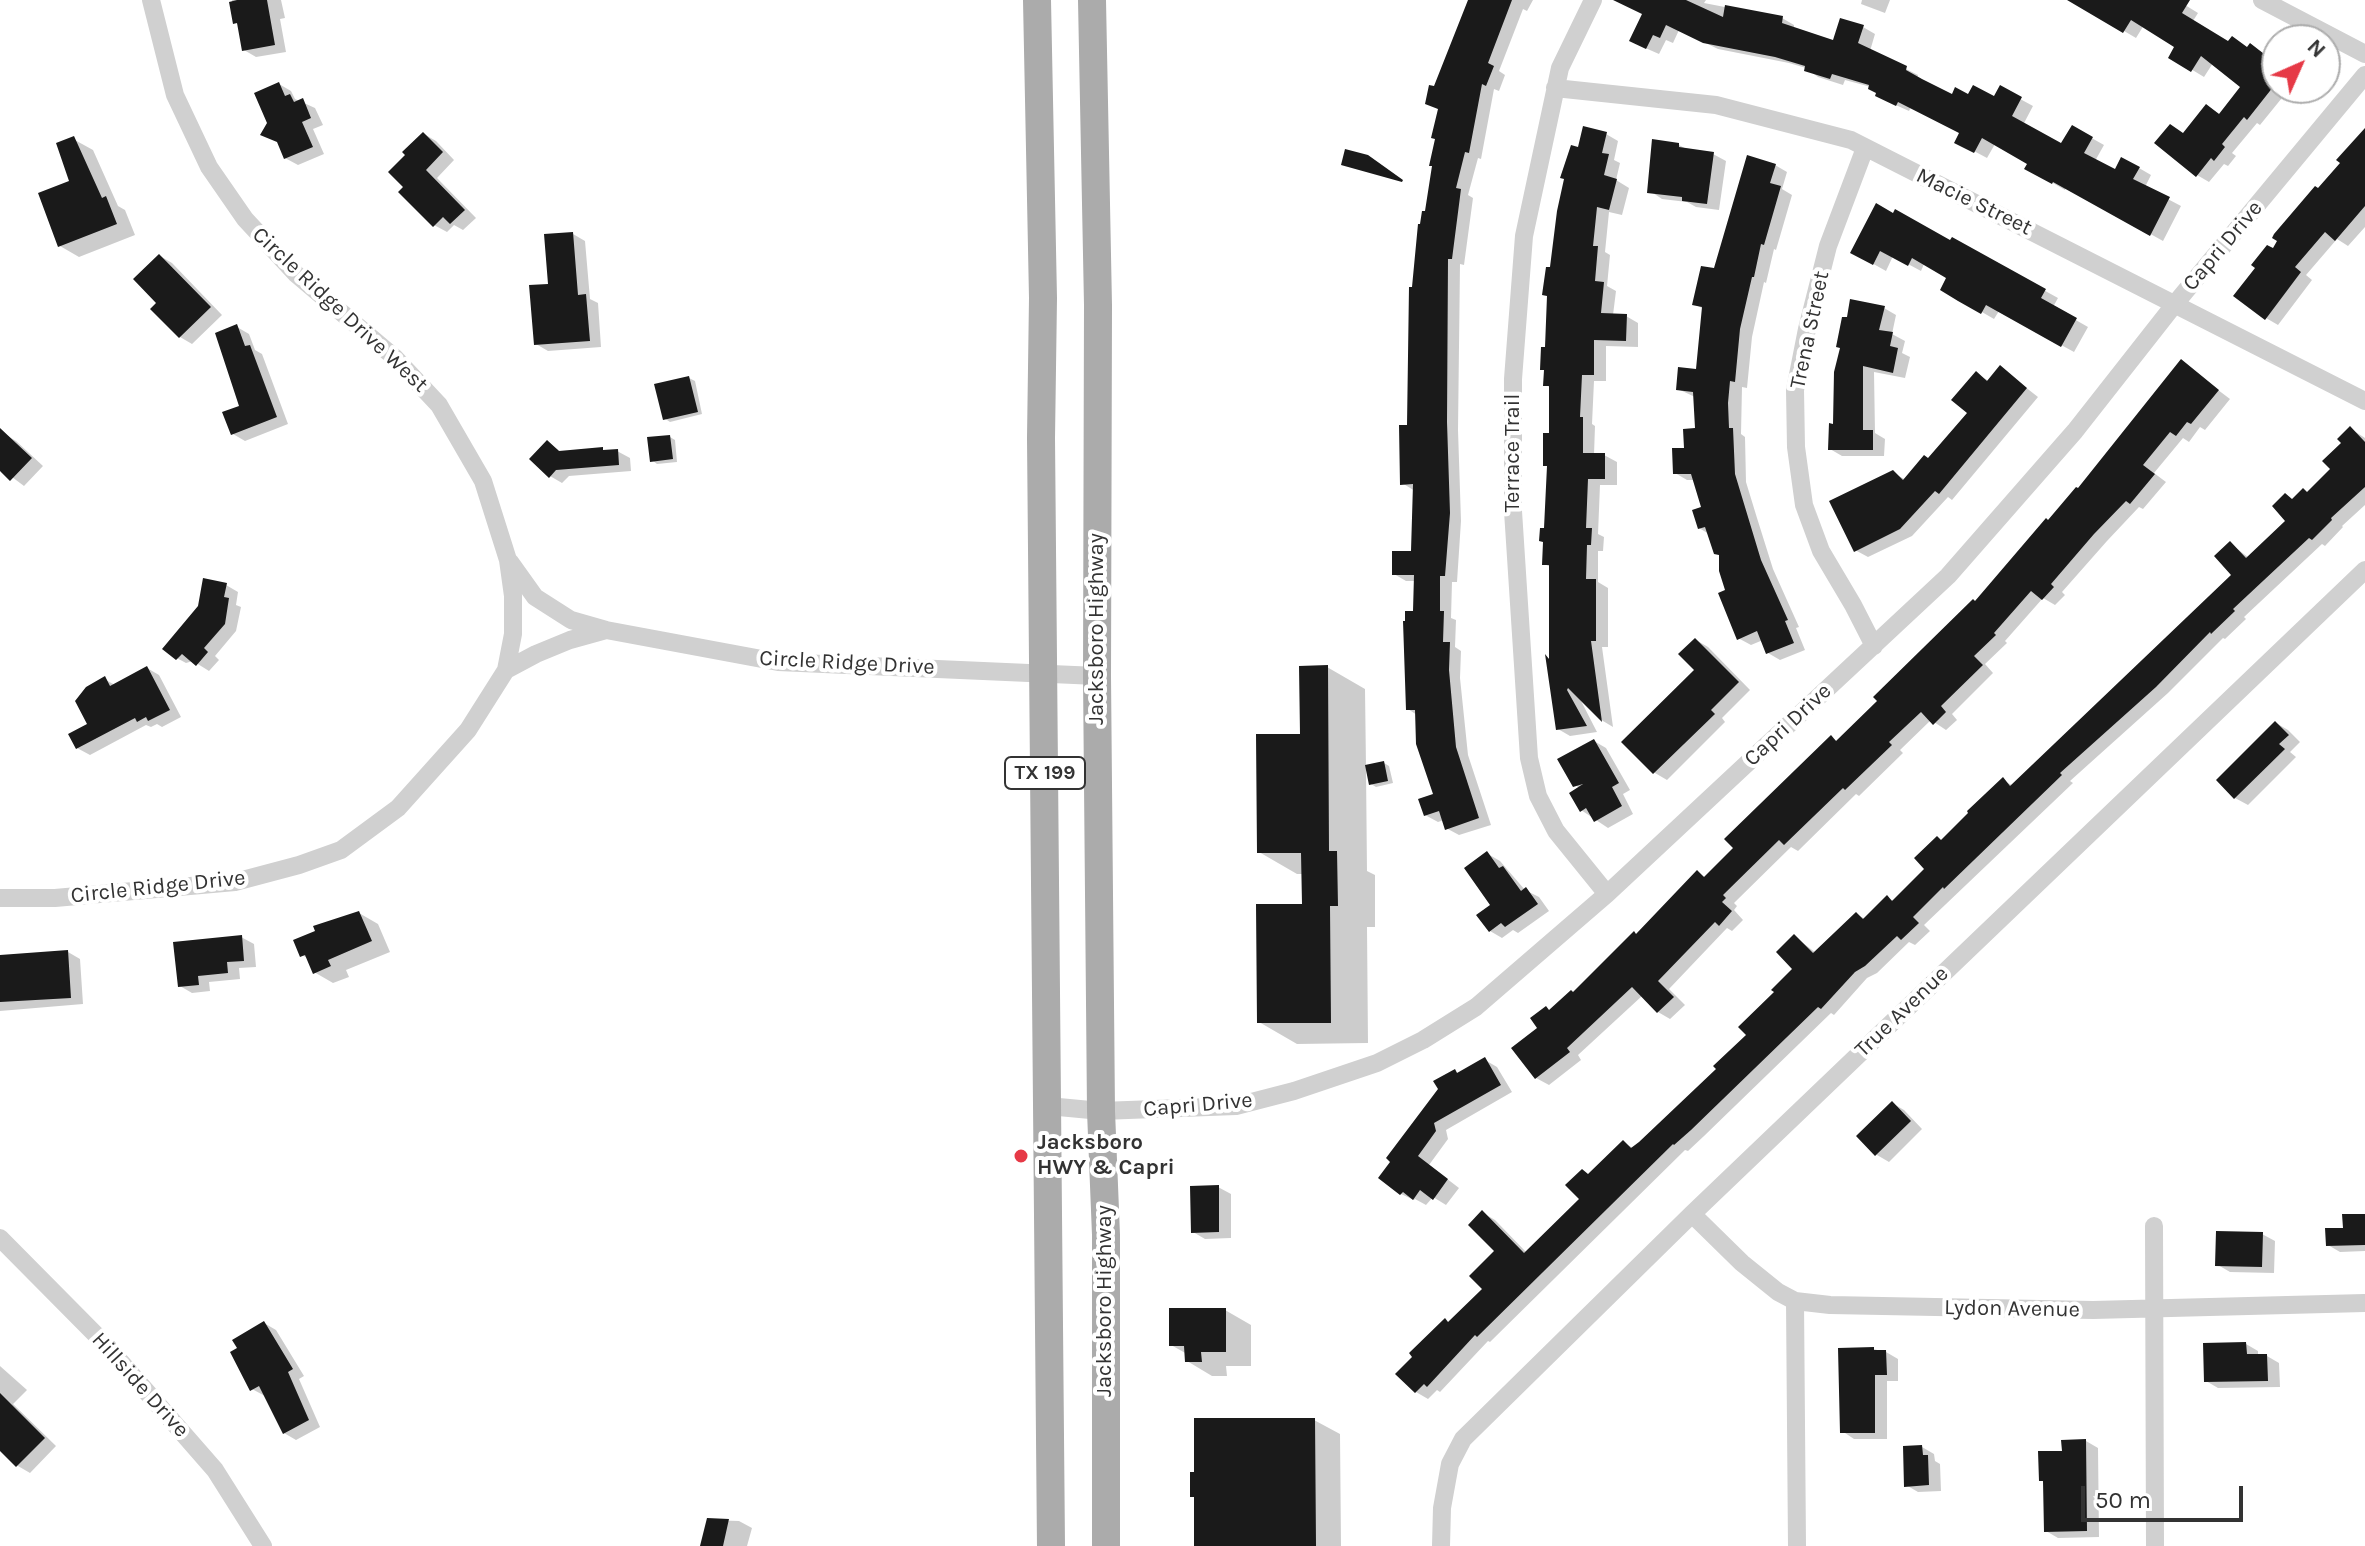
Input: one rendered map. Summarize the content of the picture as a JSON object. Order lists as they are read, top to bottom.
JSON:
{
  "streets": {
    "main road": ["Jacksboro Highway", "TX 199"],
    "street": [
      "Macie Street",
      "Capri Drive",
      "Circle Ridge Drive West",
      "Trena Street",
      "Terrace Trail",
      "Circle Ridge Drive",
      "True Avenue",
      "Lydon Avenue",
      "Hillside Drive"
    ]
  },
  "crossings": [
    ["Macie Street", "Capri Drive"],
    ["Macie Street", "Trena Street"],
    ["Macie Street", "Terrace Trail"],
    ["Capri Drive", "Trena Street"],
    ["Capri Drive", "Terrace Trail"],
    ["Capri Drive", "Jacksboro Highway"],
    ["Capri Drive", "TX 199"],
    ["Circle Ridge Drive West", "Circle Ridge Drive"],
    ["Circle Ridge Drive", "TX 199"],
    ["True Avenue", "Lydon Avenue"]
  ],
  "places": ["Jacksboro HWY & Capri"],
  "scale_bar": "50 m",
  "north": "top right"
}
